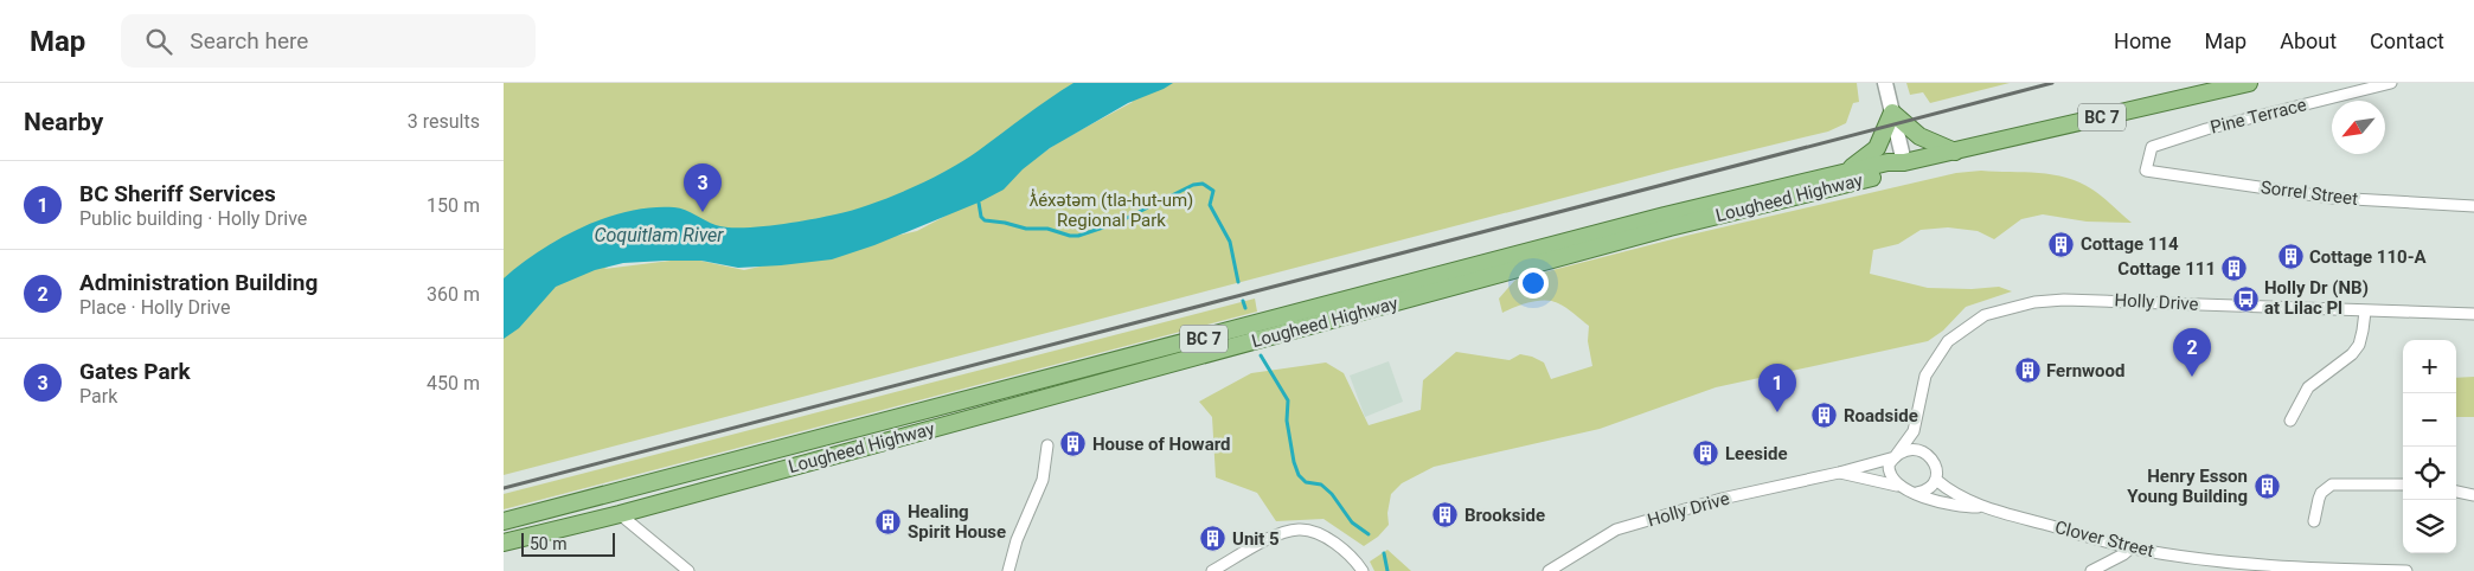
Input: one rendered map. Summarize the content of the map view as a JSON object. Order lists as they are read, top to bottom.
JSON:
{
  "streets": {
    "main road": ["BC 7", "Lougheed Highway"],
    "street": [
      "Pine Terrace",
      "Sorrel Street",
      "Holly Drive",
      "Clover Street"
    ]
  },
  "crossings": [
    ["Pine Terrace", "Sorrel Street"],
    ["Holly Drive", "Clover Street"]
  ],
  "water": ["Coquitlam River"],
  "parks": ["ƛ̓éxətəm (tla-hut-um) Regional Park"],
  "places": {
    "building": [
      "Cottage 114",
      "Cottage 110-A",
      "Cottage 111",
      "Fernwood",
      "Roadside",
      "House of Howard",
      "Leeside",
      "Henry Esson Young Building",
      "Brookside",
      "Healing Spirit House",
      "Unit 5"
    ],
    "bus stop": ["Holly Dr (NB) at Lilac Pl"]
  },
  "scale_bar": "50 m",
  "north": "bottom left",
  "page": {
    "header": "Map",
    "search": "Search here",
    "nav": [
      "Home",
      "Map",
      "About",
      "Contact"
    ],
    "heading": ["Nearby", "3 results"],
    "list": [
      {
        "mark": "1",
        "name": "BC Sheriff Services",
        "note": "Public building · Holly Drive",
        "value": "150 m"
      },
      {
        "mark": "2",
        "name": "Administration Building",
        "note": "Place · Holly Drive",
        "value": "360 m"
      },
      {
        "mark": "3",
        "name": "Gates Park",
        "note": "Park",
        "value": "450 m"
      }
    ],
    "pins": ["3", "2", "1"],
    "map_buttons": ["+", "−"],
    "scale": "50 m"
  }
}
